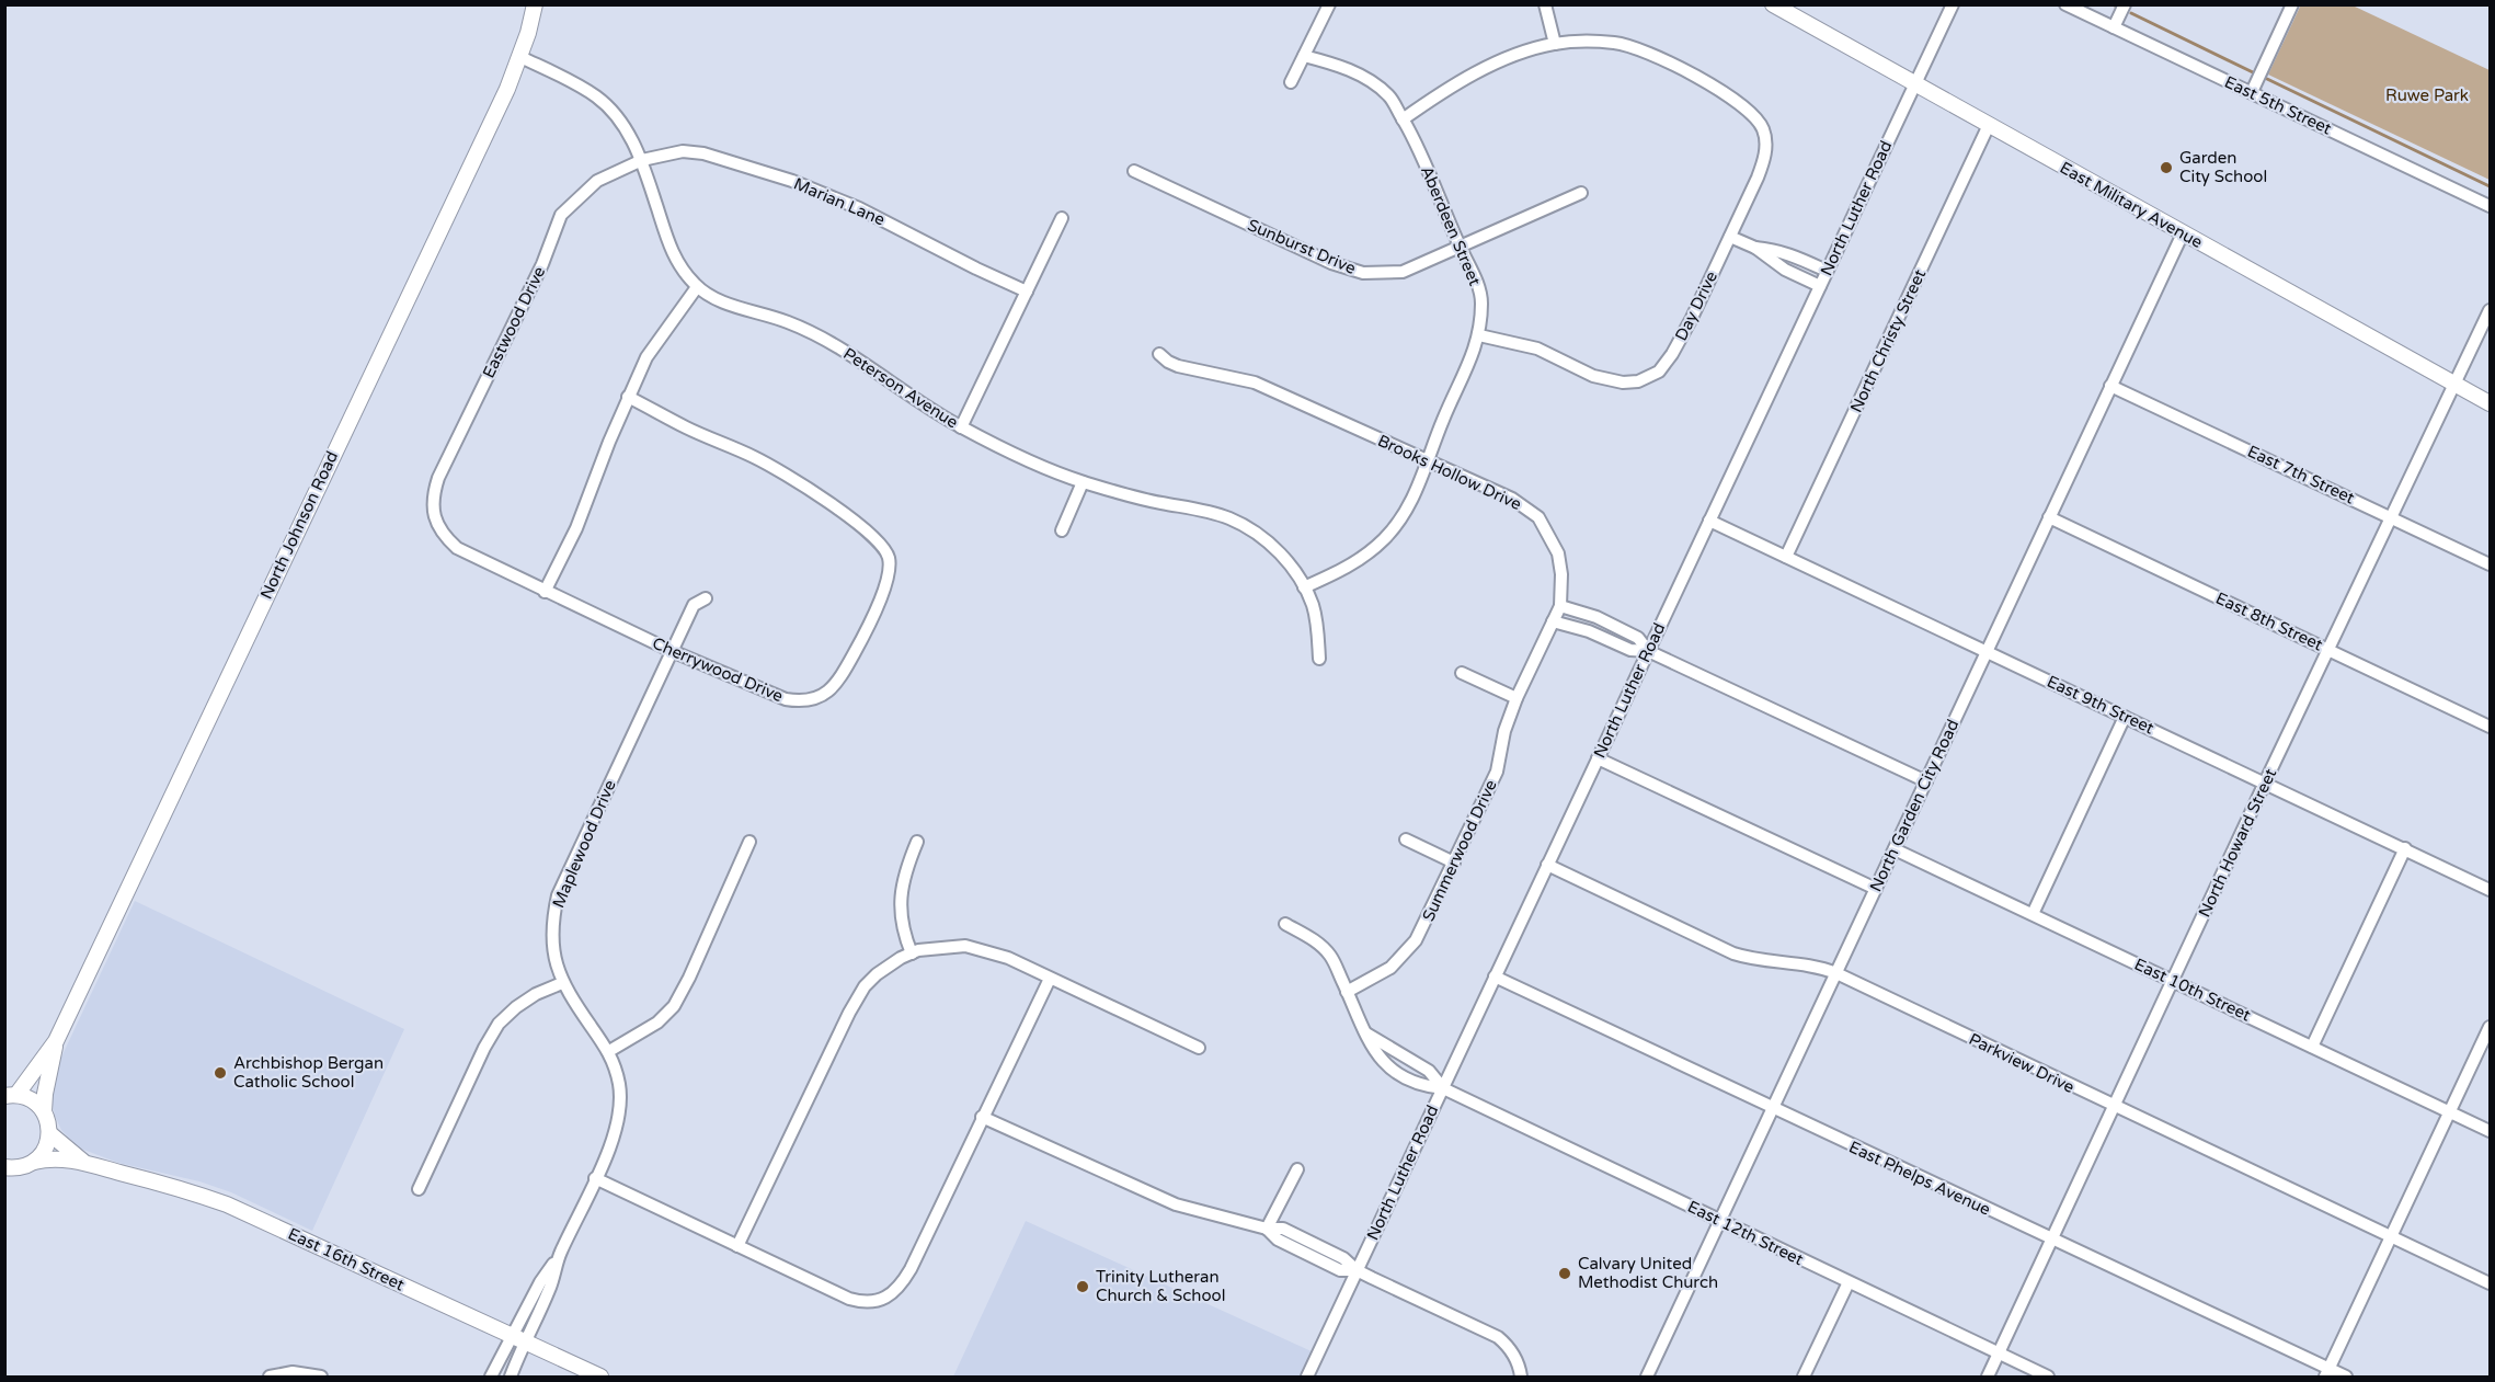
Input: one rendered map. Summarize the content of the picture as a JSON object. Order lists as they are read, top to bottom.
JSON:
{
  "streets": {
    "main road": ["East Military Avenue", "North Johnson Road", "East 16th Street"],
    "street": [
      "East 5th Street",
      "Marian Lane",
      "North Luther Road",
      "Aberdeen Street",
      "Sunburst Drive",
      "Day Drive",
      "Eastwood Drive",
      "North Christy Street",
      "Peterson Avenue",
      "Brooks Hollow Drive",
      "East 7th Street",
      "East 8th Street",
      "Cherrywood Drive",
      "East 9th Street",
      "North Garden City Road",
      "North Howard Street",
      "Maplewood Drive",
      "Summerwood Drive",
      "East 10th Street",
      "Parkview Drive",
      "East Phelps Avenue",
      "East 12th Street"
    ]
  },
  "crossings": [
    ["Marian Lane", "Eastwood Drive"],
    ["Marian Lane", "Peterson Avenue"],
    ["East Military Avenue", "North Luther Road"],
    ["East Military Avenue", "North Christy Street"],
    ["East Military Avenue", "North Garden City Road"],
    ["East Military Avenue", "North Howard Street"],
    ["North Luther Road", "East 9th Street"],
    ["North Luther Road", "Parkview Drive"],
    ["North Luther Road", "East Phelps Avenue"],
    ["North Luther Road", "East 12th Street"],
    ["Aberdeen Street", "Sunburst Drive"],
    ["Aberdeen Street", "Day Drive"],
    ["Aberdeen Street", "Peterson Avenue"],
    ["Aberdeen Street", "Brooks Hollow Drive"],
    ["Eastwood Drive", "Peterson Avenue"],
    ["Eastwood Drive", "Cherrywood Drive"],
    ["North Christy Street", "East 9th Street"],
    ["Peterson Avenue", "North Johnson Road"],
    ["Brooks Hollow Drive", "Summerwood Drive"],
    ["East 7th Street", "North Garden City Road"],
    ["East 7th Street", "North Howard Street"],
    ["East 8th Street", "North Garden City Road"],
    ["East 8th Street", "North Howard Street"],
    ["Cherrywood Drive", "Maplewood Drive"],
    ["East 9th Street", "North Garden City Road"],
    ["East 9th Street", "North Howard Street"],
    ["North Garden City Road", "East 10th Street"],
    ["North Garden City Road", "Parkview Drive"],
    ["North Garden City Road", "East Phelps Avenue"],
    ["North Garden City Road", "East 12th Street"],
    ["North Howard Street", "East 10th Street"],
    ["North Howard Street", "Parkview Drive"],
    ["North Howard Street", "East Phelps Avenue"],
    ["North Howard Street", "East 12th Street"],
    ["Maplewood Drive", "East 16th Street"],
    ["Summerwood Drive", "East 12th Street"]
  ],
  "parks": ["Ruwe Park"],
  "places": [
    "Garden City School",
    "Archbishop Bergan Catholic School",
    "Calvary United Methodist Church",
    "Trinity Lutheran Church & School"
  ]
}
